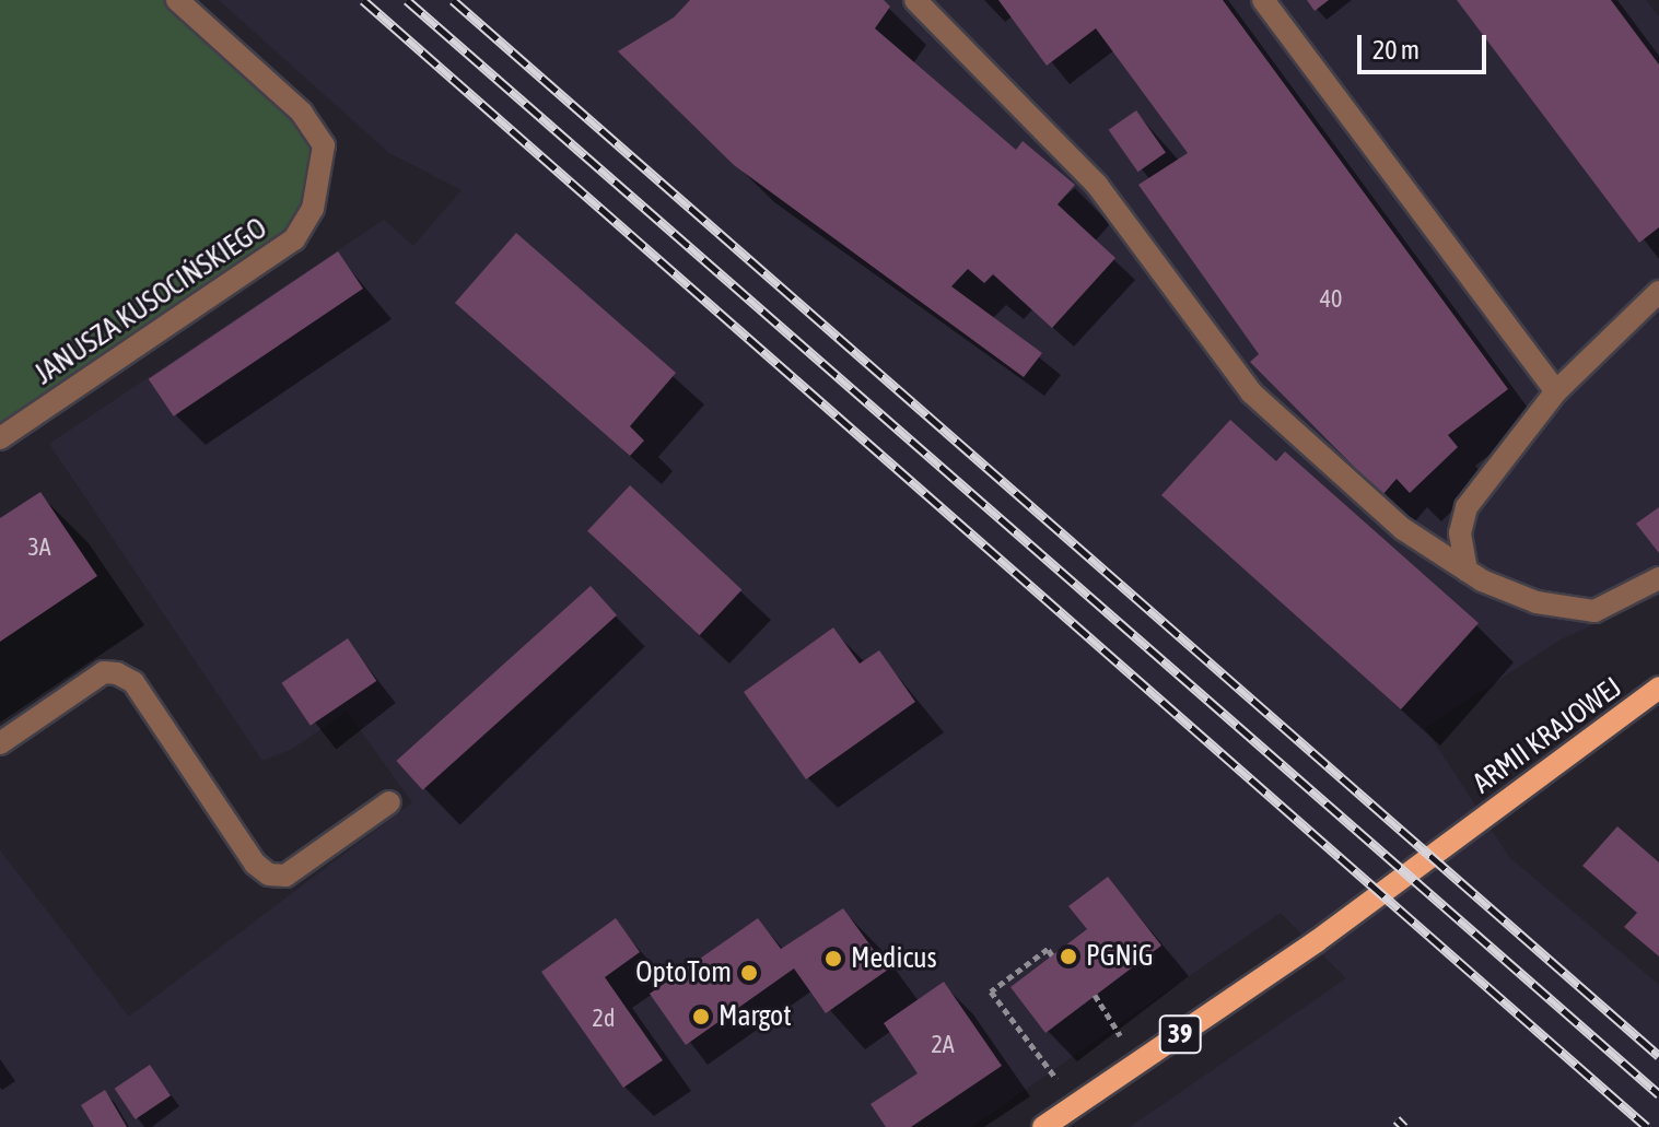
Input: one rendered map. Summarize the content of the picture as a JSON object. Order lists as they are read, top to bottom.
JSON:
{
  "streets": {
    "main road": ["ARMII KRAJOWEJ", "39"],
    "street": ["JANUSZA KUSOCIŃSKIEGO"]
  },
  "places": [
    "PGNiG",
    "Medicus",
    "OptoTom",
    "Margot"
  ],
  "house_numbers": [
    "40",
    "3A",
    "2d",
    "2A"
  ],
  "scale_bar": "20 m"
}
